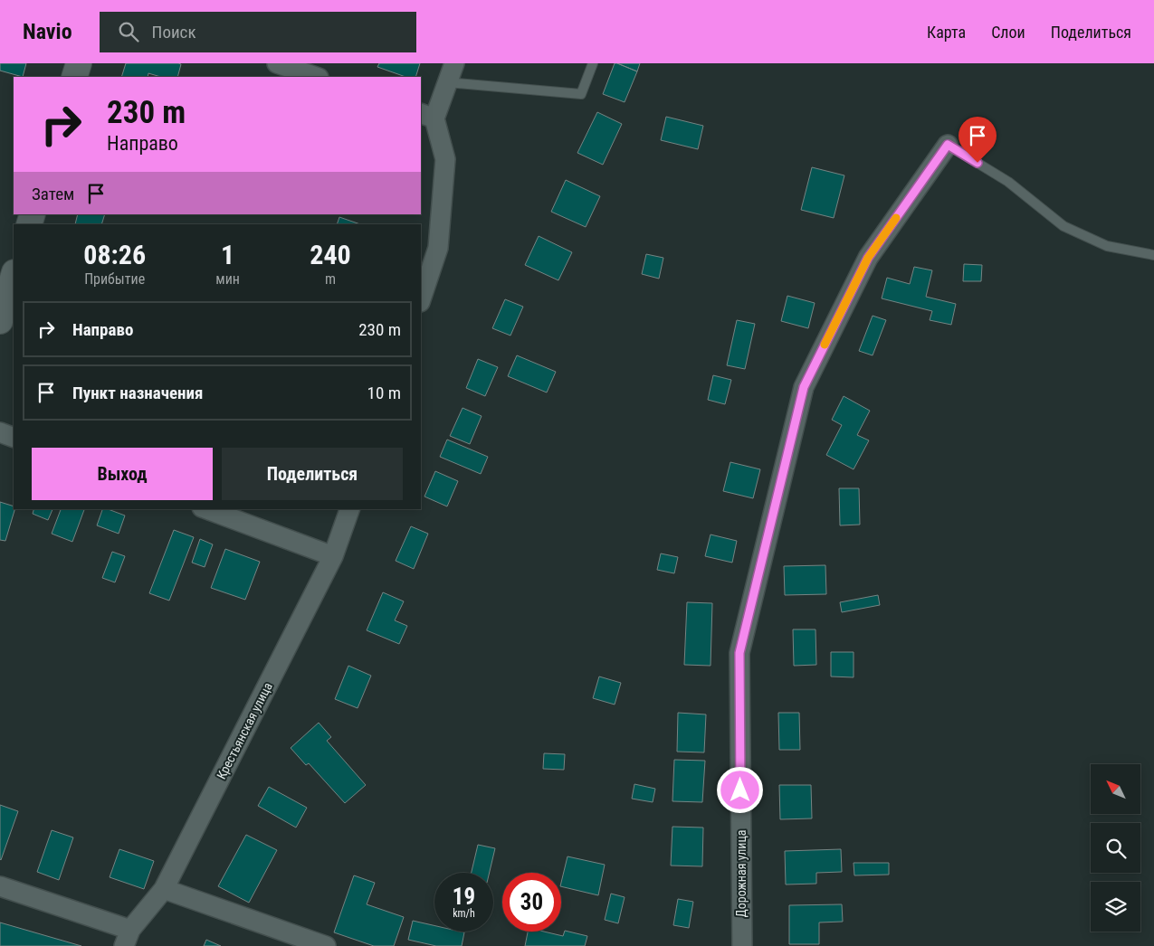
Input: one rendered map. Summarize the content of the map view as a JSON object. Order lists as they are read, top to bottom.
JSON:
{
  "streets": {
    "street": ["Крестьянская улица", "Дорожная улица"]
  },
  "north": "top left",
  "page": {
    "header": "Navio",
    "search": "Поиск",
    "nav": ["Карта", "Слои", "Поделиться"],
    "turn": ["230 m", "Направо"],
    "then": "Затем",
    "eta": [
      "08:26",
      "Прибытие",
      "1",
      "мин",
      "240",
      "m"
    ],
    "list": [
      {
        "name": "Направо",
        "value": "230 m"
      },
      {
        "name": "Пункт назначения",
        "value": "10 m"
      }
    ],
    "buttons": ["Выход", "Поделиться"],
    "speed": "19 km/h",
    "limit": "30"
  }
}
